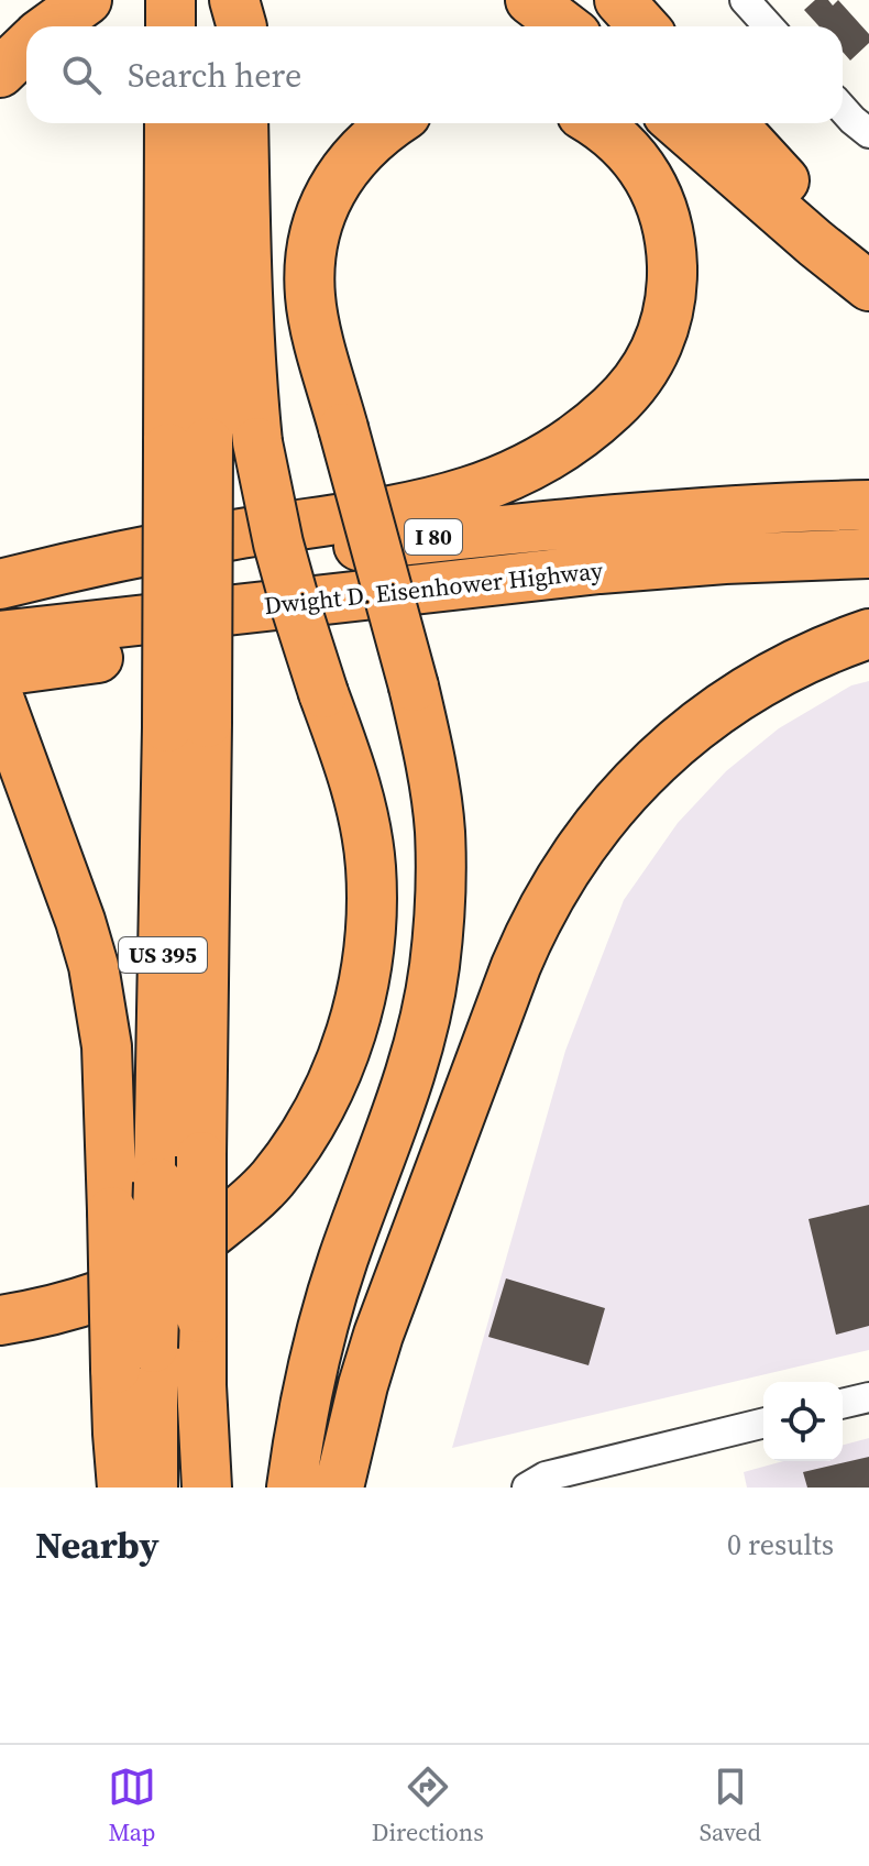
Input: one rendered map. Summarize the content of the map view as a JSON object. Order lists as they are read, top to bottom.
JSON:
{
  "streets": {
    "highway": ["I 80", "Dwight D. Eisenhower Highway", "US 395"]
  },
  "page": {
    "search": "Search here",
    "heading": ["Nearby", "0 results"],
    "nav": ["Map", "Directions", "Saved"]
  }
}
